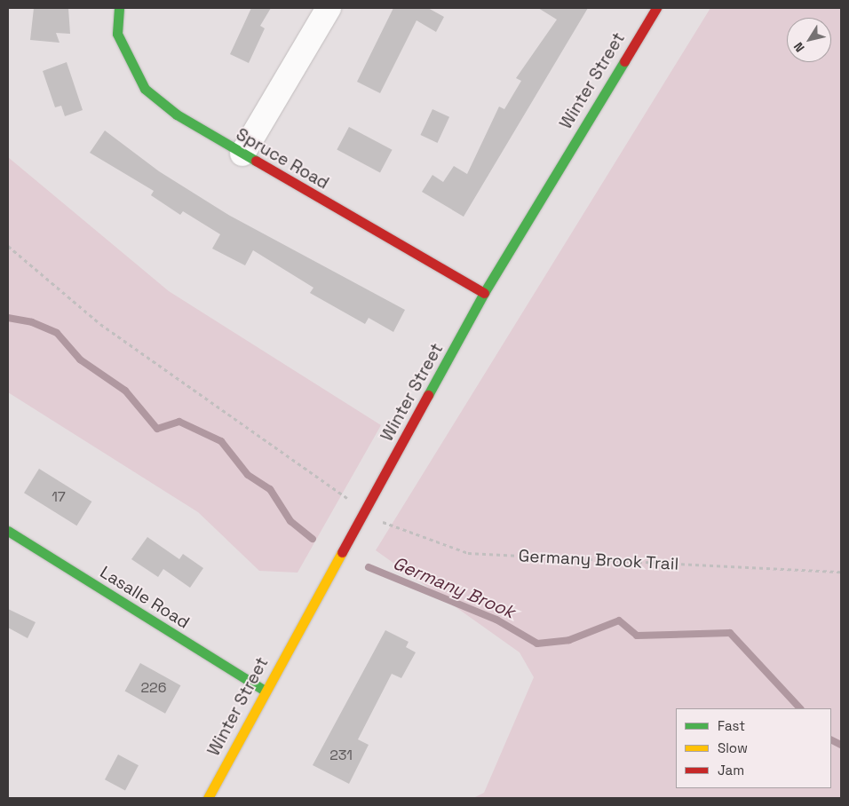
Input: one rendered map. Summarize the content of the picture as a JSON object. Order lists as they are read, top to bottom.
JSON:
{
  "streets": {
    "street": ["Winter Street", "Spruce Road", "Lasalle Road"],
    "path": ["Germany Brook Trail"]
  },
  "crossings": [
    ["Winter Street", "Spruce Road"],
    ["Winter Street", "Germany Brook Trail"],
    ["Winter Street", "Lasalle Road"]
  ],
  "water": ["Germany Brook"],
  "house_numbers": ["17", "226", "231"],
  "legend": ["Fast", "Slow", "Jam"],
  "north": "bottom left"
}
